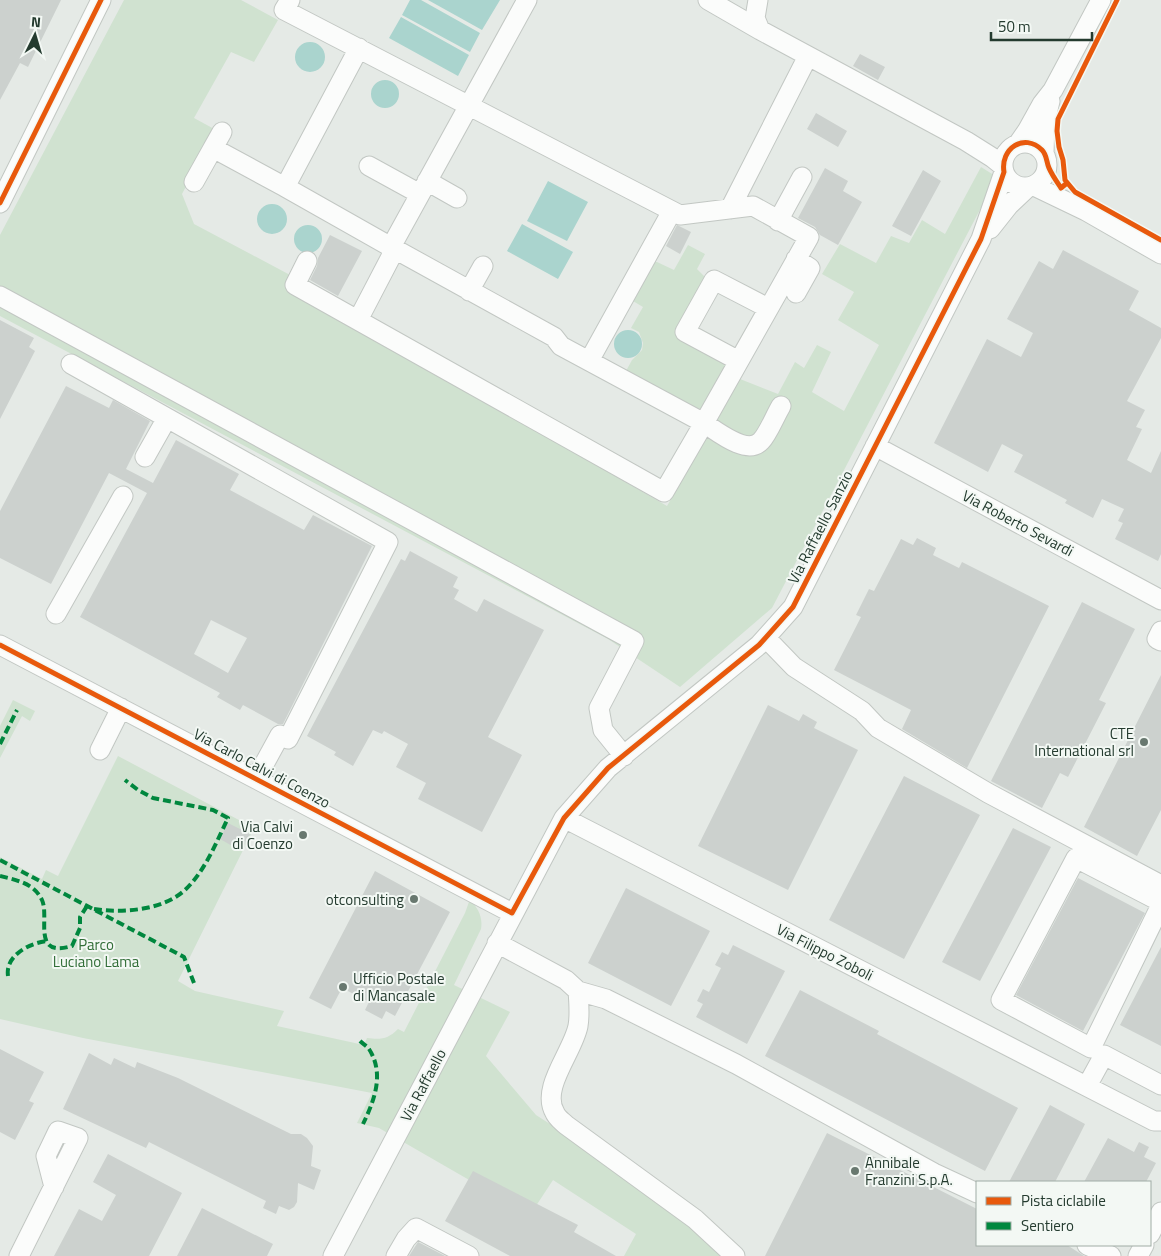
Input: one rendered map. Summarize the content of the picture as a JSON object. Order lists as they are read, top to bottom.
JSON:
{
  "streets": {
    "street": [
      "Via Roberto Sevardi",
      "Via Raffaello Sanzio",
      "Via Carlo Calvi di Coenzo",
      "Via Filippo Zoboli",
      "Via Raffaello"
    ]
  },
  "crossings": [
    ["Via Roberto Sevardi", "Via Raffaello Sanzio"],
    ["Via Raffaello Sanzio", "Via Carlo Calvi di Coenzo"],
    ["Via Raffaello Sanzio", "Via Filippo Zoboli"],
    ["Via Raffaello Sanzio", "Via Raffaello"],
    ["Via Carlo Calvi di Coenzo", "Via Raffaello"]
  ],
  "parks": ["Parco Luciano Lama"],
  "places": [
    "CTE International srl",
    "Via Calvi di Coenzo",
    "otconsulting",
    "Ufficio Postale di Mancasale",
    "Annibale Franzini S.p.A."
  ],
  "legend": ["Pista ciclabile", "Sentiero"],
  "scale_bar": "50 m",
  "north": "top"
}
